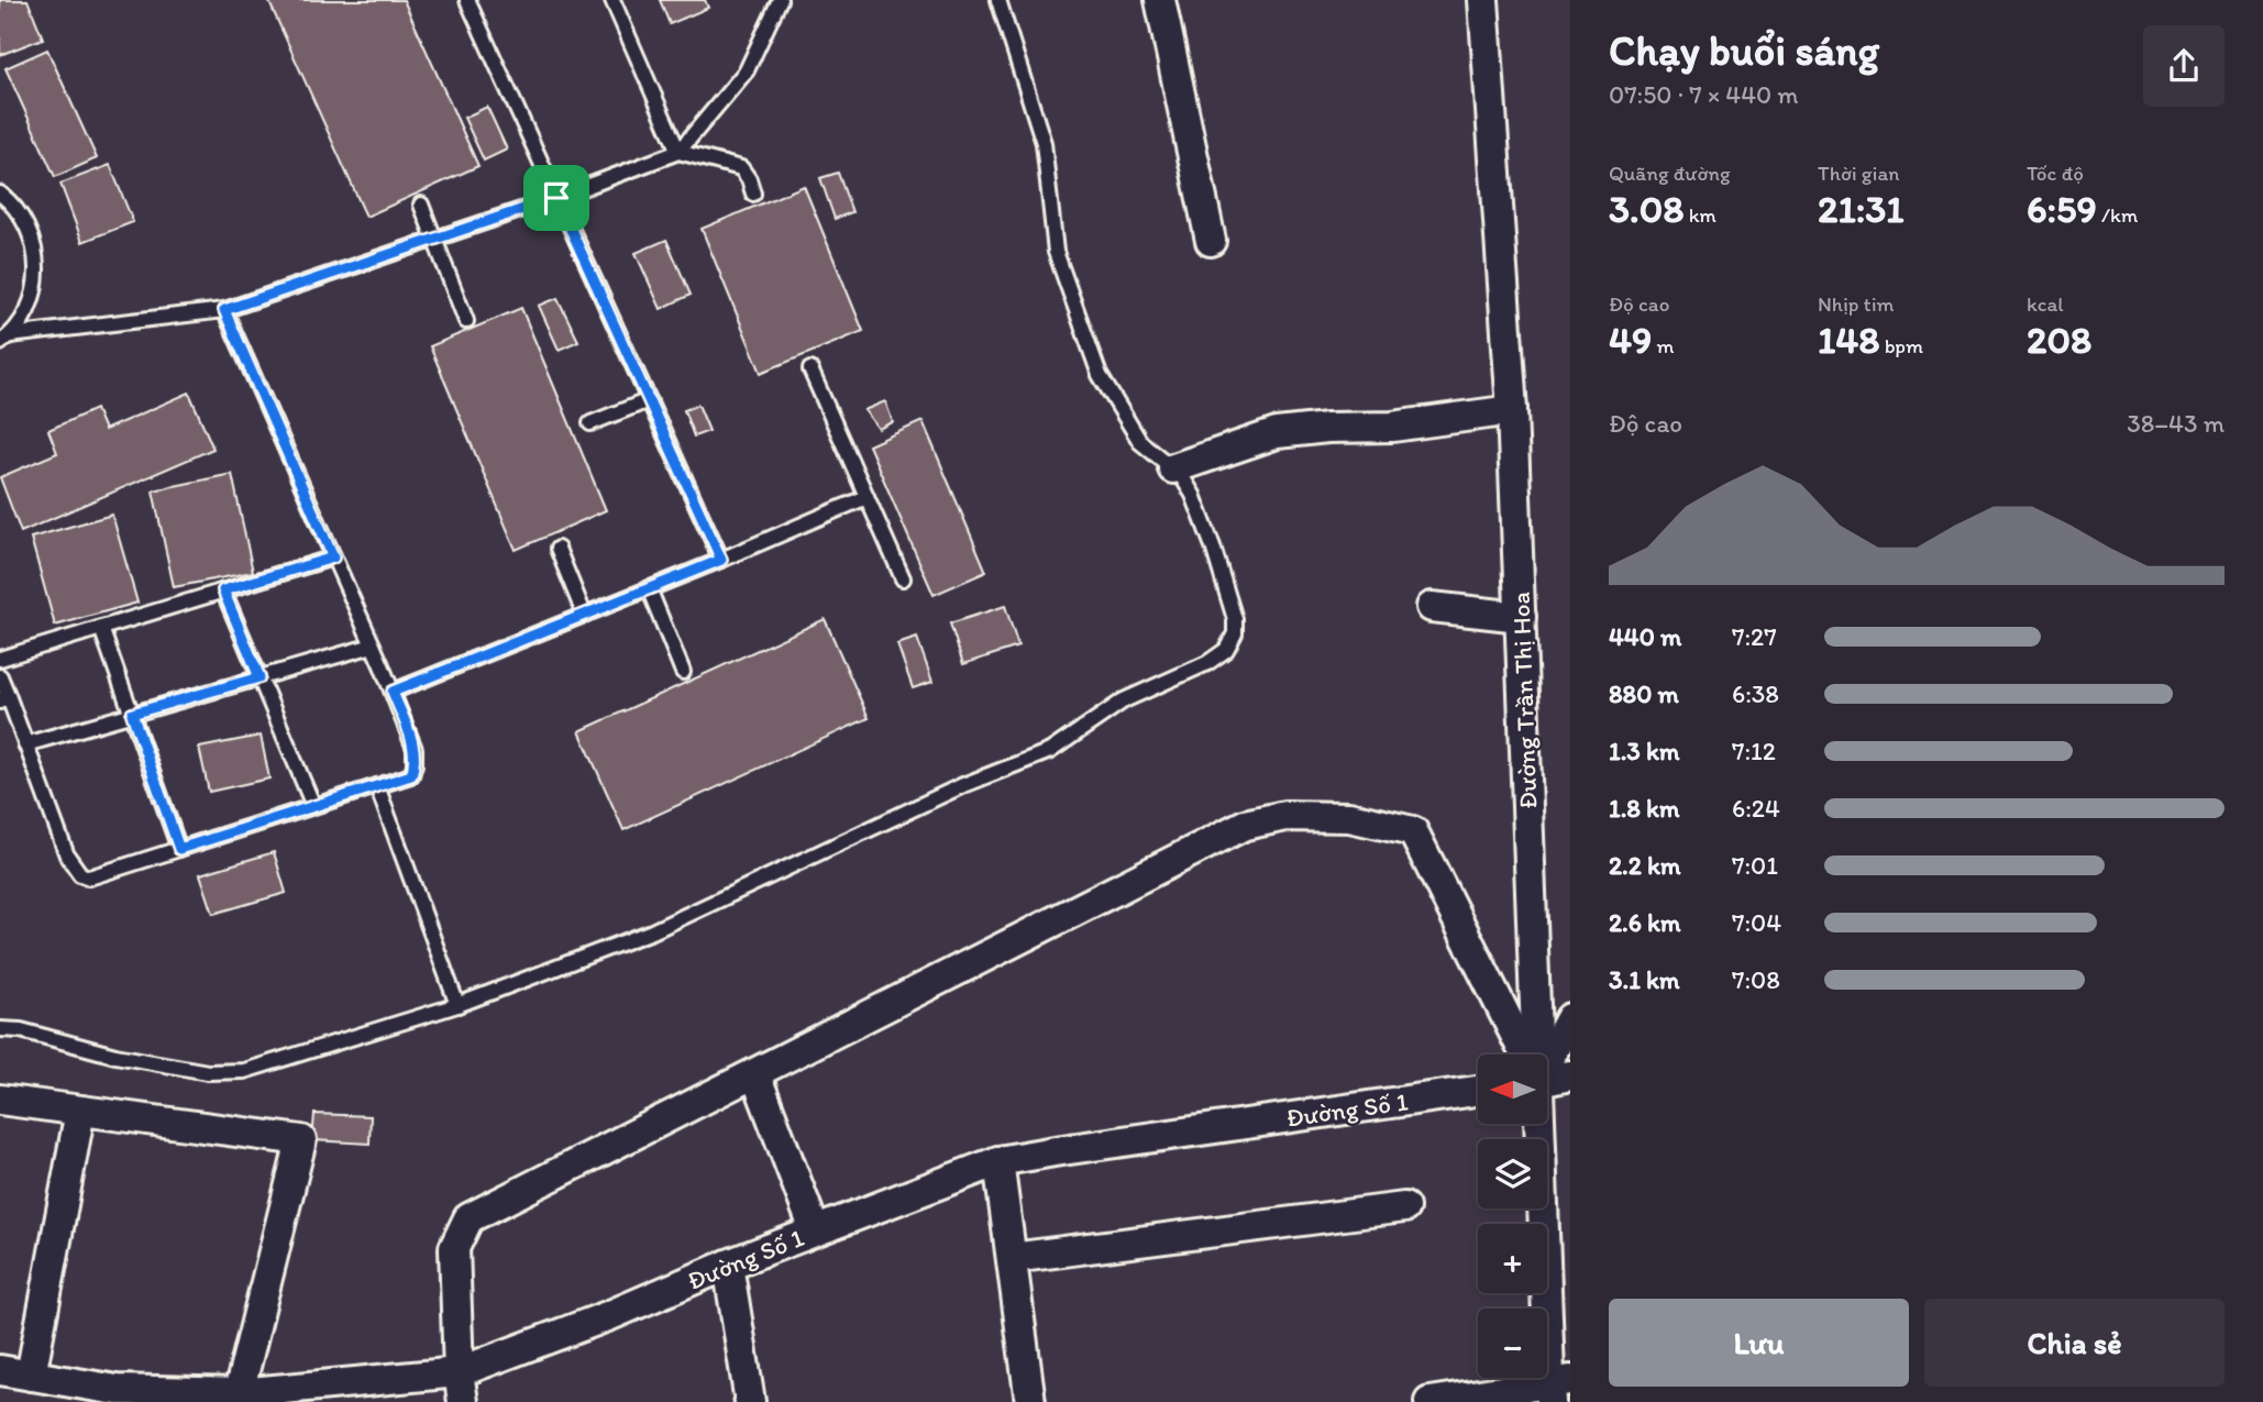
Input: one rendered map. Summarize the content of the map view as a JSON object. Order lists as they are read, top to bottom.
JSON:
{
  "streets": {
    "street": ["Đường Trần Thị Hoa", "Đường Số 1"]
  },
  "north": "left",
  "page": {
    "heading": ["Chạy buổi sáng", "07:50 · 7 × 440 m"],
    "stats": [
      ["Quãng đường", "3.08 km"],
      ["Thời gian", "21:31"],
      ["Tốc độ", "6:59 /km"],
      ["Độ cao", "49 m"],
      ["Nhịp tim", "148 bpm"],
      ["kcal", "208"]
    ],
    "chart": ["Độ cao", "38–43 m"],
    "list": [
      {
        "name": "440 m",
        "note": "7:27"
      },
      {
        "name": "880 m",
        "note": "6:38"
      },
      {
        "name": "1.3 km",
        "note": "7:12"
      },
      {
        "name": "1.8 km",
        "note": "6:24"
      },
      {
        "name": "2.2 km",
        "note": "7:01"
      },
      {
        "name": "2.6 km",
        "note": "7:04"
      },
      {
        "name": "3.1 km",
        "note": "7:08"
      }
    ],
    "map_buttons": ["+", "−"],
    "buttons": ["Lưu", "Chia sẻ"]
  }
}
